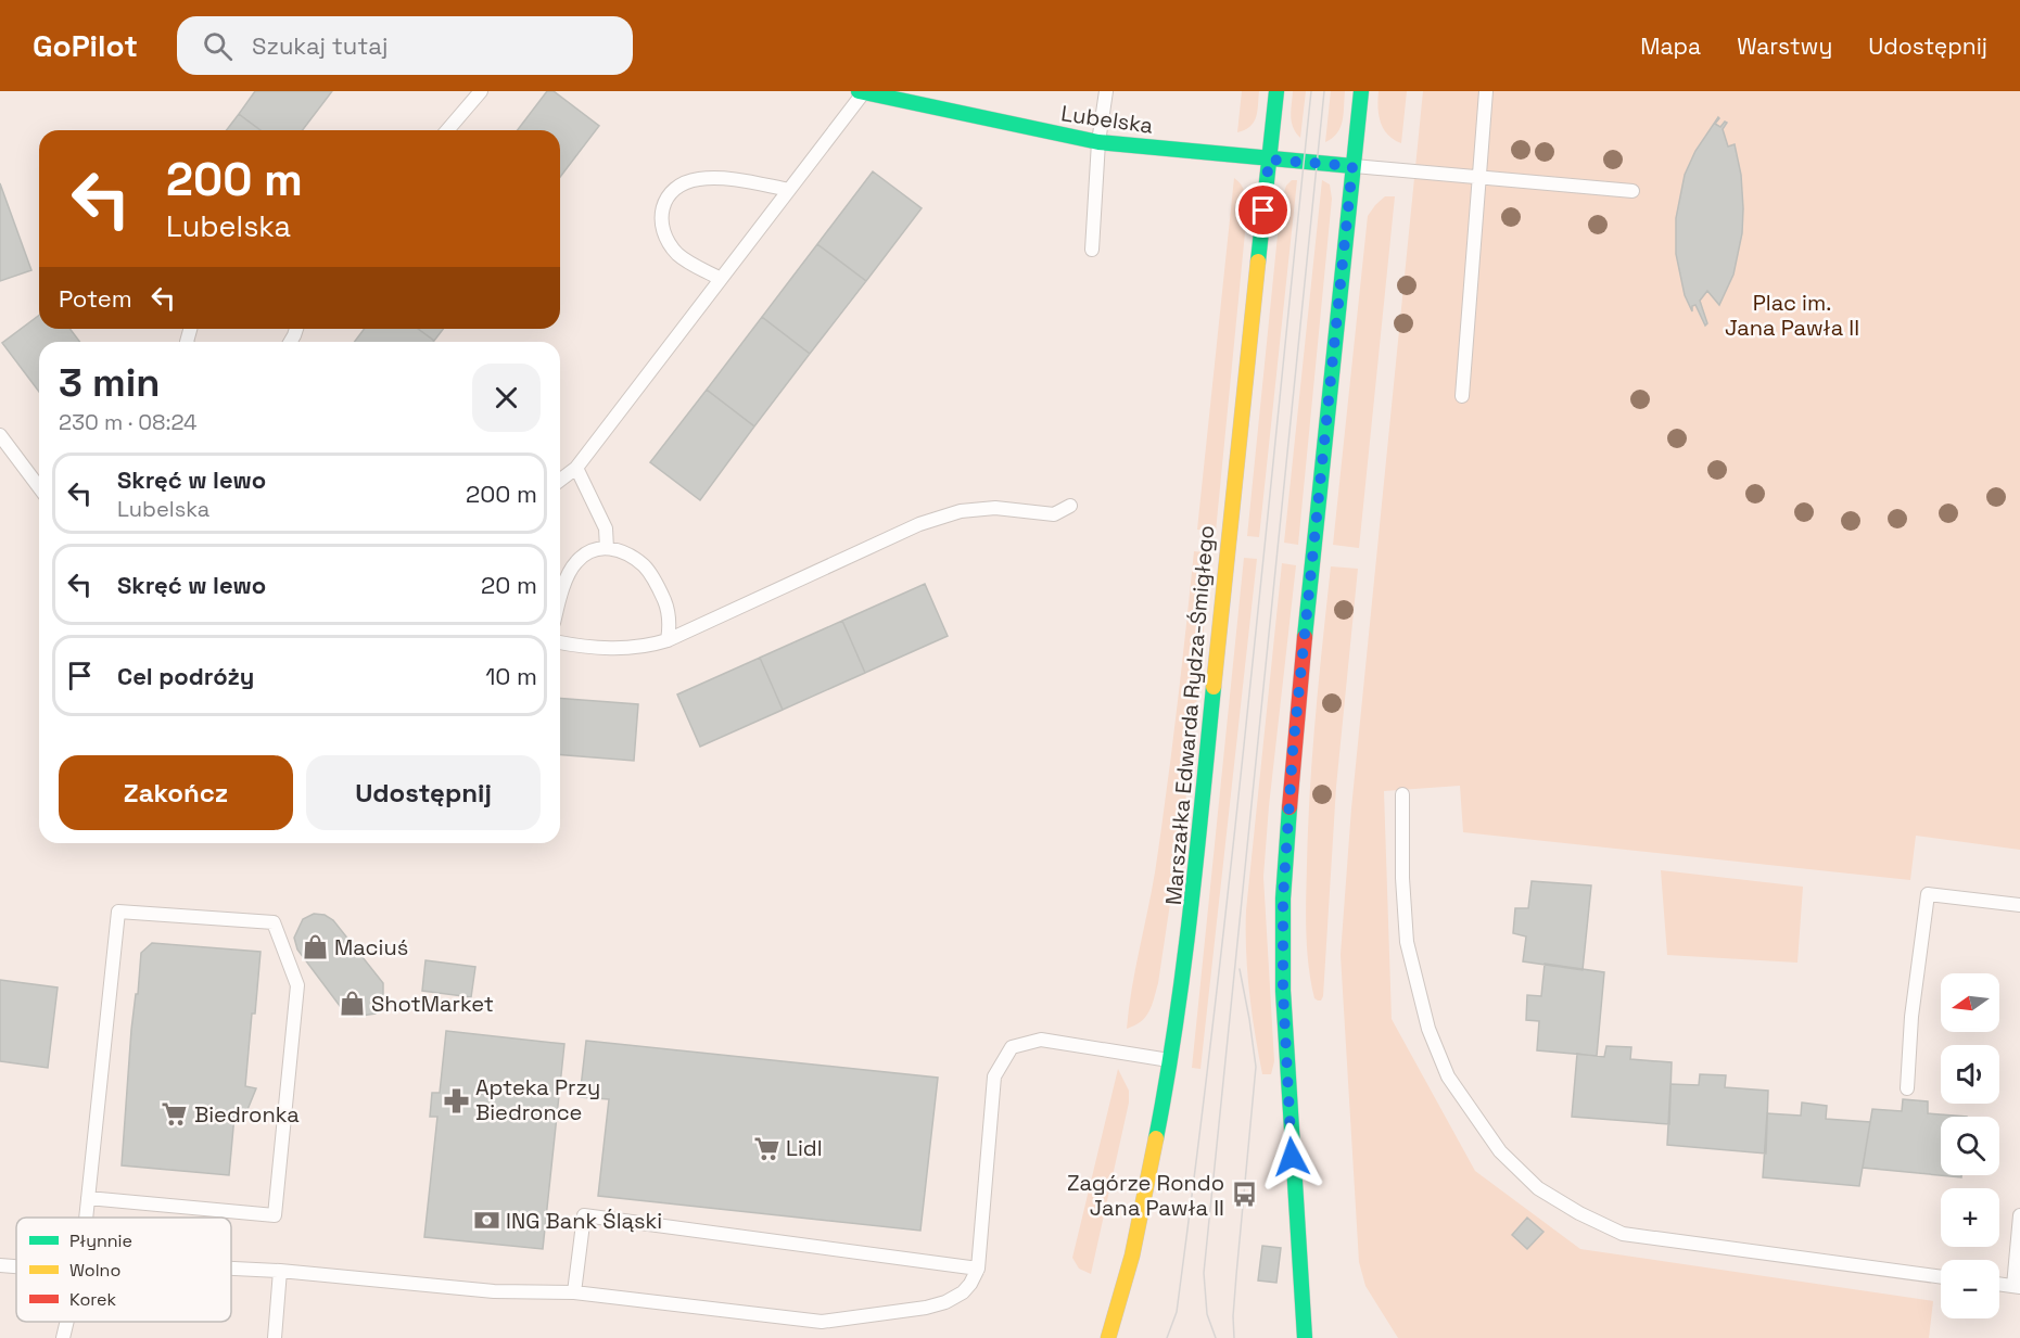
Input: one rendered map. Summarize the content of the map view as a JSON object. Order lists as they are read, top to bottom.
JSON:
{
  "streets": {
    "street": ["Lubelska", "Marszałka Edwarda Rydza-Śmigłego"]
  },
  "crossings": [
    ["Lubelska", "Marszałka Edwarda Rydza-Śmigłego"]
  ],
  "parks": ["Plac im. Jana Pawła II"],
  "places": {
    "shop": ["Maciuś", "ShotMarket"],
    "pharmacy": ["Apteka Przy Biedronce"],
    "supermarket": ["Biedronka", "Lidl"],
    "bus stop": ["Zagórze Rondo Jana Pawła II"],
    "bank": ["ING Bank Śląski"]
  },
  "legend": ["Płynnie", "Wolno", "Korek"],
  "north": "left",
  "page": {
    "header": "GoPilot",
    "search": "Szukaj tutaj",
    "nav": ["Mapa", "Warstwy", "Udostępnij"],
    "turn": ["200 m", "Lubelska"],
    "then": "Potem",
    "heading": ["3 min", "230 m · 08:24"],
    "list": [
      {
        "name": "Skręć w lewo",
        "note": "Lubelska",
        "value": "200 m"
      },
      {
        "name": "Skręć w lewo",
        "value": "20 m"
      },
      {
        "name": "Cel podróży",
        "value": "10 m"
      }
    ],
    "buttons": ["Zakończ", "Udostępnij"],
    "map_buttons": ["+", "−"]
  }
}
